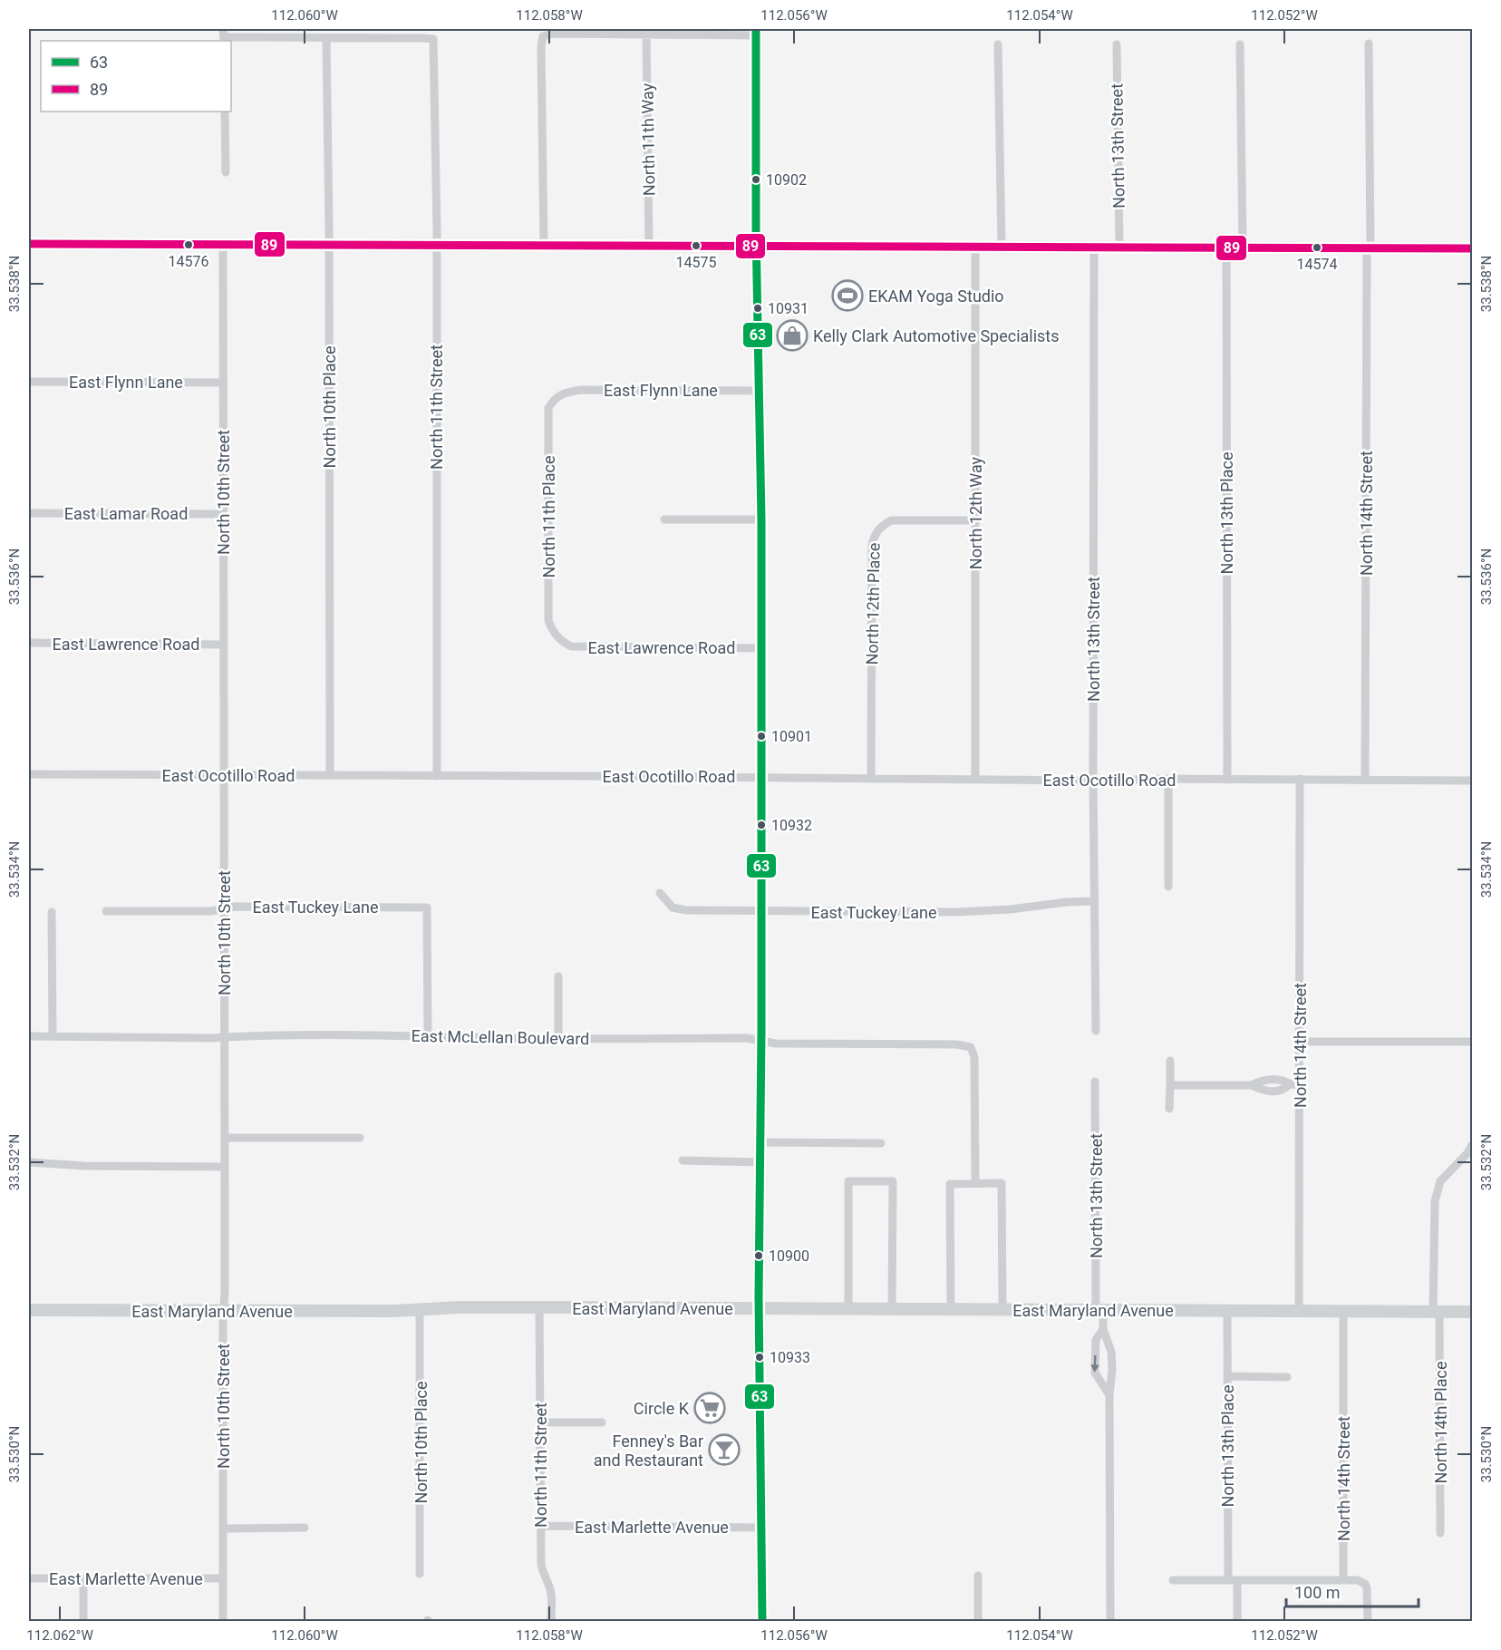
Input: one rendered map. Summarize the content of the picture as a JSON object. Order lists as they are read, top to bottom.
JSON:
{
  "streets": {
    "street": [
      "North 11th Way",
      "North 13th Street",
      "East Flynn Lane",
      "North 10th Place",
      "North 11th Street",
      "North 10th Street",
      "East Lamar Road",
      "North 12th Way",
      "North 13th Place",
      "North 14th Street",
      "North 11th Place",
      "North 12th Place",
      "East Lawrence Road",
      "East Ocotillo Road",
      "East Tuckey Lane",
      "East McLellan Boulevard",
      "East Maryland Avenue",
      "North 14th Place",
      "East Marlette Avenue"
    ]
  },
  "crossings": [
    ["North 13th Street", "East Ocotillo Road"],
    ["North 13th Street", "East Tuckey Lane"],
    ["North 13th Street", "East Maryland Avenue"],
    ["East Flynn Lane", "North 10th Street"],
    ["East Flynn Lane", "North 11th Place"],
    ["North 10th Place", "North 11th Street"],
    ["North 10th Place", "East Ocotillo Road"],
    ["North 10th Place", "East Maryland Avenue"],
    ["North 11th Street", "East Ocotillo Road"],
    ["North 11th Street", "East Maryland Avenue"],
    ["North 11th Street", "East Marlette Avenue"],
    ["North 10th Street", "East Lamar Road"],
    ["North 10th Street", "East Lawrence Road"],
    ["North 10th Street", "East Ocotillo Road"],
    ["North 10th Street", "East Tuckey Lane"],
    ["North 10th Street", "East McLellan Boulevard"],
    ["North 10th Street", "East Maryland Avenue"],
    ["North 10th Street", "East Marlette Avenue"],
    ["North 12th Way", "North 12th Place"],
    ["North 12th Way", "East Ocotillo Road"],
    ["North 13th Place", "East Ocotillo Road"],
    ["North 13th Place", "East Maryland Avenue"],
    ["North 14th Street", "East Ocotillo Road"],
    ["North 14th Street", "East Maryland Avenue"],
    ["North 11th Place", "East Lawrence Road"],
    ["North 12th Place", "East Ocotillo Road"],
    ["East Tuckey Lane", "East McLellan Boulevard"],
    ["East Maryland Avenue", "North 14th Place"]
  ],
  "places": {
    "other": [
      "10902",
      "14576",
      "14575",
      "14574",
      "10931",
      "10901",
      "10932",
      "10900",
      "10933"
    ],
    "sports": ["EKAM Yoga Studio"],
    "shop": ["Kelly Clark Automotive Specialists"],
    "supermarket": ["Circle K"],
    "bar": ["Fenney's Bar and Restaurant"]
  },
  "lines": ["transit line 63", "transit line 89"],
  "legend": ["63", "89"],
  "scale_bar": "100 m",
  "coordinates": [
    "112.060°W",
    "112.058°W",
    "112.056°W",
    "112.054°W",
    "112.052°W",
    "33.538°N",
    "33.536°N",
    "33.534°N",
    "33.532°N",
    "33.530°N",
    "112.062°W"
  ]
}
